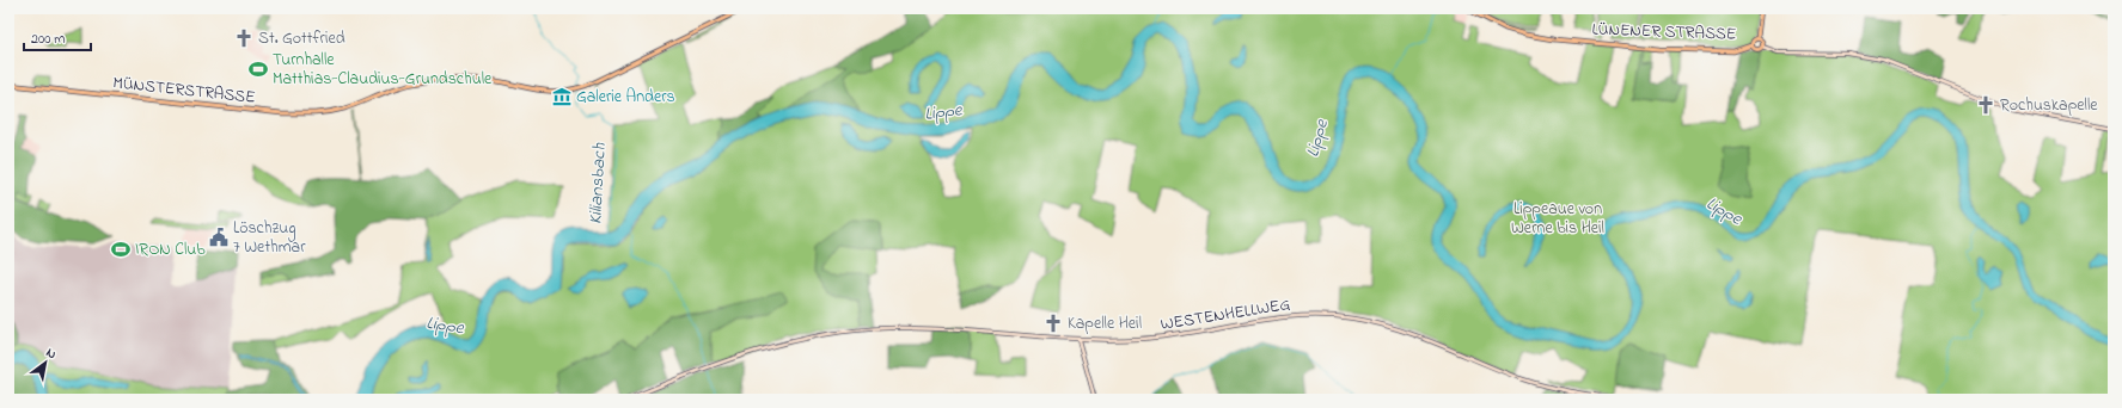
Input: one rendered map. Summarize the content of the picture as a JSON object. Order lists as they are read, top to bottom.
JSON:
{
  "streets": {
    "main road": ["LÜNENER STRASSE", "MÜNSTERSTRASSE", "WESTENHELLWEG"]
  },
  "water": ["Lippe", "Kiliansbach"],
  "parks": ["Lippeaue von Werne bis Heil"],
  "places": {
    "church": ["St. Gottfried", "Rochuskapelle", "Kapelle Heil"],
    "sports": ["Turnhalle Matthias-Claudius-Grundschule", "IRON Club"],
    "museum": ["Galerie Anders"],
    "public building": ["Löschzug 7 Wethmar"]
  },
  "scale_bar": "200 m",
  "north": "top right"
}
